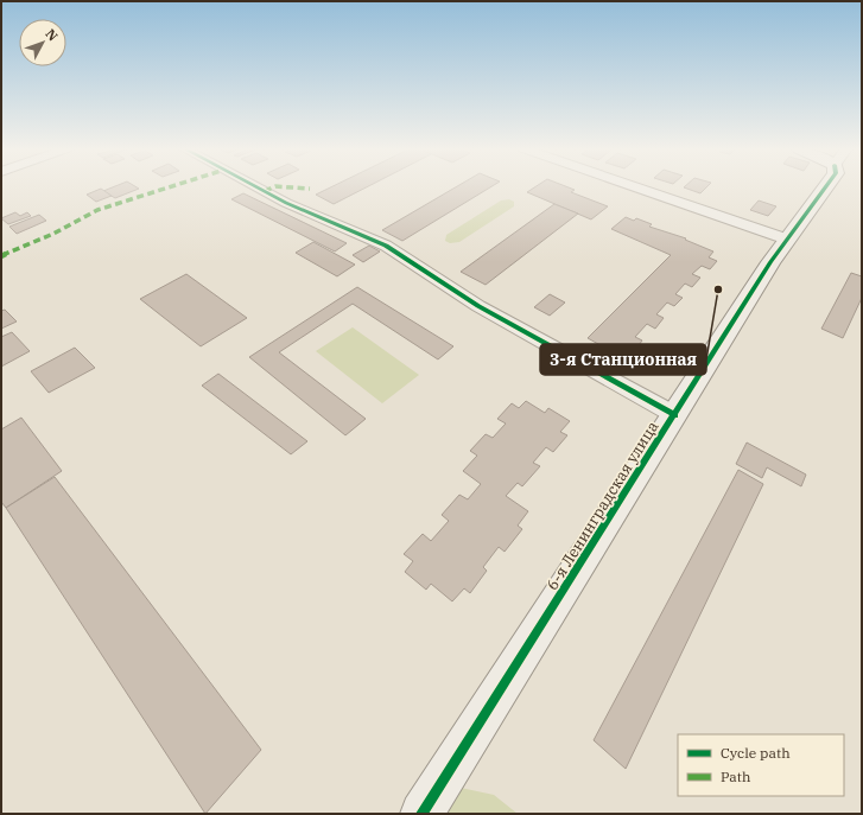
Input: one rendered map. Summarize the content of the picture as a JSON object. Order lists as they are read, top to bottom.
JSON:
{
  "streets": {
    "street": ["6-я Ленинградская улица"]
  },
  "places": ["3-я Станционная"],
  "legend": ["Cycle path", "Path"],
  "north": "top right"
}
